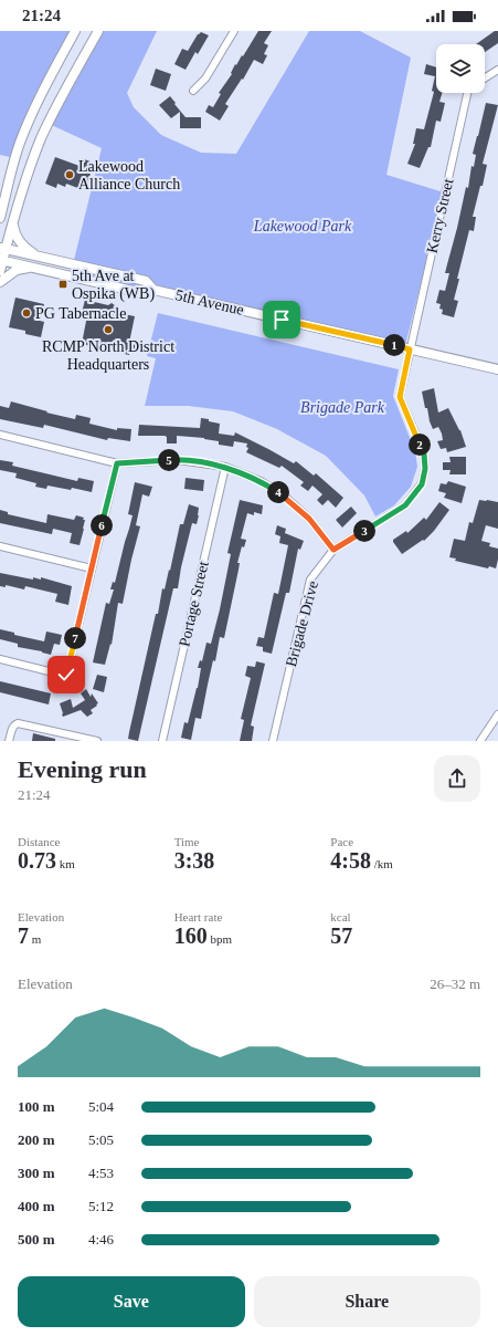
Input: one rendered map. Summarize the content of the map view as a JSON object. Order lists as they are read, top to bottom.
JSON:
{
  "streets": {
    "main road": ["5th Avenue"],
    "street": ["Kerry Street", "Portage Street", "Brigade Drive"]
  },
  "crossings": [
    ["Kerry Street", "5th Avenue"],
    ["Kerry Street", "Brigade Drive"],
    ["5th Avenue", "Brigade Drive"]
  ],
  "parks": ["Lakewood Park", "Brigade Park"],
  "places": {
    "other": ["Lakewood Alliance Church", "PG Tabernacle", "RCMP North District Headquarters"],
    "transit": ["5th Ave at Ospika (WB)"]
  },
  "page": {
    "status": "21:24",
    "pins": [
      "1",
      "2",
      "5",
      "4",
      "6",
      "3",
      "7"
    ],
    "heading": ["Evening run", "21:24"],
    "stats": [
      ["Distance", "0.73 km"],
      ["Time", "3:38"],
      ["Pace", "4:58 /km"],
      ["Elevation", "7 m"],
      ["Heart rate", "160 bpm"],
      ["kcal", "57"]
    ],
    "chart": ["Elevation", "26–32 m"],
    "list": [
      {
        "name": "100 m",
        "note": "5:04"
      },
      {
        "name": "200 m",
        "note": "5:05"
      },
      {
        "name": "300 m",
        "note": "4:53"
      },
      {
        "name": "400 m",
        "note": "5:12"
      },
      {
        "name": "500 m",
        "note": "4:46"
      }
    ],
    "buttons": ["Save", "Share"]
  }
}
